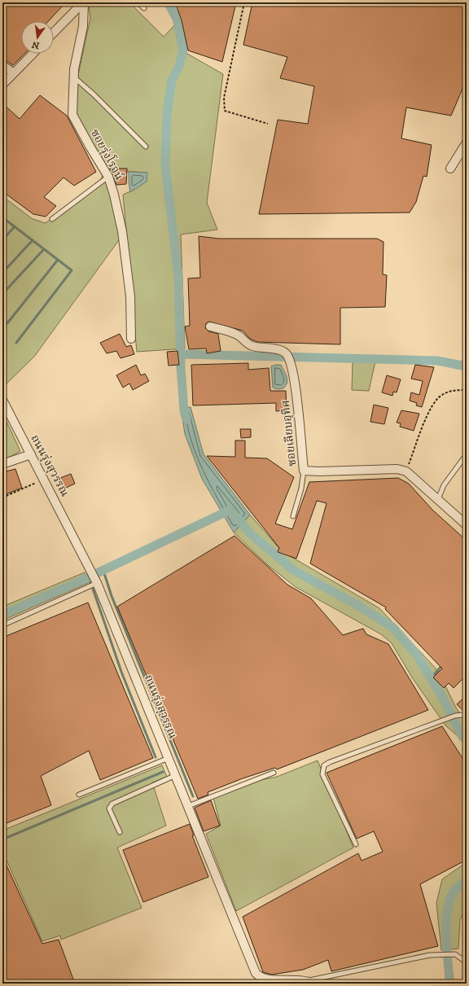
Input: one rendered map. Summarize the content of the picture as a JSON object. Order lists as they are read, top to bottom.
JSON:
{
  "streets": {
    "street": ["ซอยรุ่งโรจน์", "ซอยเลียบอุทิศ", "ถนนรุ่งสุวรรณ"]
  },
  "north": "bottom"
}
